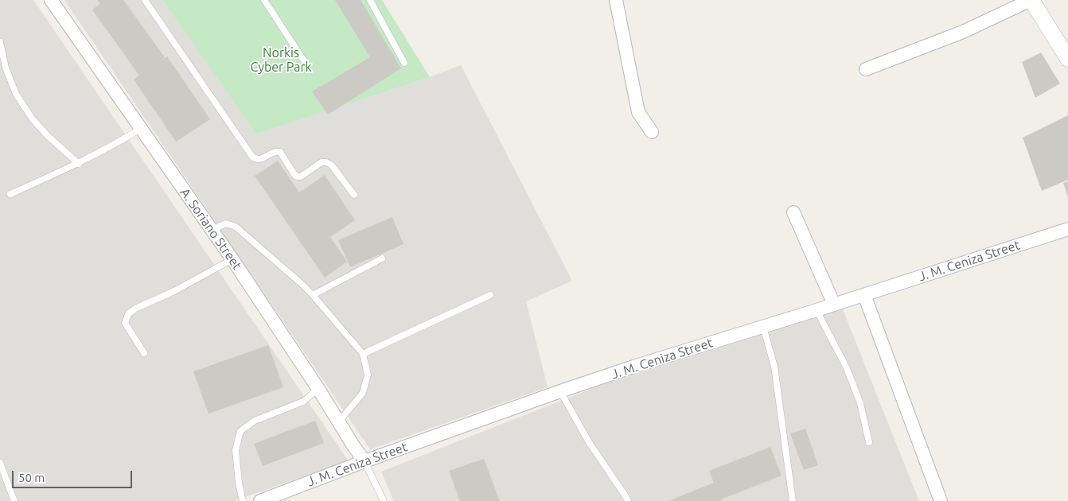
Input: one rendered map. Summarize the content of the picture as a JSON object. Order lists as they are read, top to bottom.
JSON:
{
  "streets": {
    "street": ["A. Soriano Street", "J. M. Ceniza Street"]
  },
  "crossings": [
    ["A. Soriano Street", "J. M. Ceniza Street"]
  ],
  "parks": ["Norkis Cyber Park"],
  "scale_bar": "50 m"
}
